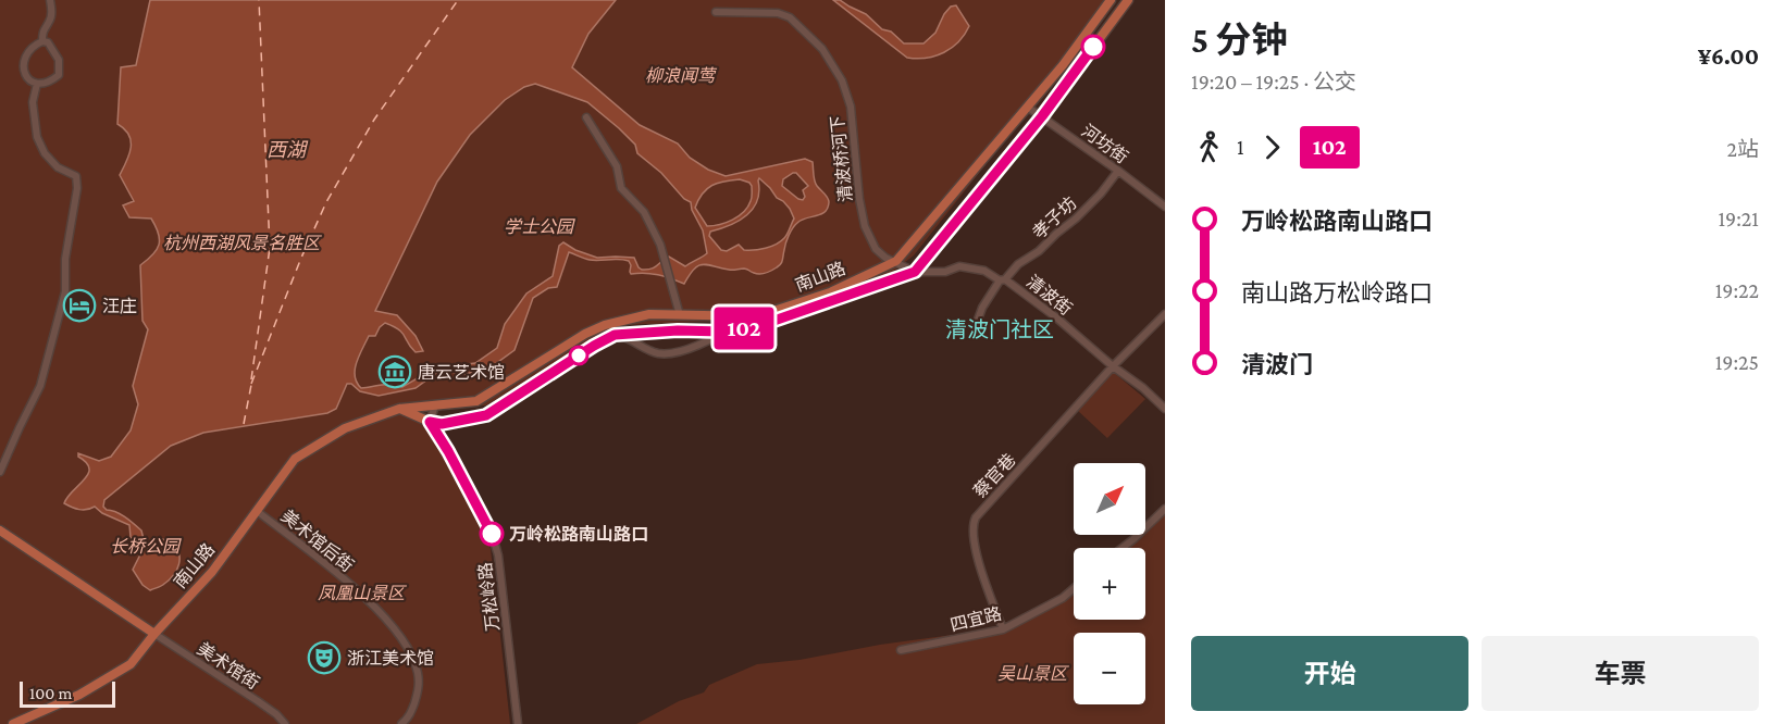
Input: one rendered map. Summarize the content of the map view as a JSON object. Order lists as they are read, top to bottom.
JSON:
{
  "streets": {
    "main road": ["南山路"],
    "street": [
      "河坊街",
      "清波桥河下",
      "孝子坊",
      "清波街",
      "蔡官巷",
      "美术馆后街",
      "万松岭路",
      "四宜路",
      "美术馆街"
    ]
  },
  "crossings": [
    ["河坊街", "孝子坊"],
    ["河坊街", "南山路"],
    ["清波桥河下", "南山路"],
    ["孝子坊", "清波街"],
    ["南山路", "清波街"],
    ["南山路", "美术馆后街"],
    ["南山路", "万松岭路"],
    ["南山路", "美术馆街"],
    ["清波街", "蔡官巷"],
    ["蔡官巷", "四宜路"]
  ],
  "districts": ["清波门社区"],
  "water": ["西湖"],
  "parks": [
    "柳浪闻莺",
    "学士公园",
    "杭州西湖风景名胜区",
    "长桥公园",
    "凤凰山景区",
    "吴山景区"
  ],
  "places": {
    "hotel": ["汪庄"],
    "museum": ["唐云艺术馆"],
    "other": ["万岭松路南山路口"],
    "theatre": ["浙江美术馆"]
  },
  "lines": ["bus line 102"],
  "scale_bar": "100 m",
  "north": "top right",
  "page": {
    "on_map": "102",
    "heading": ["5 分钟", "19:20 – 19:25 · 公交", "¥6.00"],
    "legs": ["1", "102", "2站"],
    "list": [
      {
        "name": "万岭松路南山路口",
        "value": "19:21"
      },
      {
        "name": "南山路万松岭路口",
        "value": "19:22"
      },
      {
        "name": "清波门",
        "value": "19:25"
      }
    ],
    "map_buttons": ["+", "−"],
    "buttons": ["开始", "车票"],
    "scale": "100 m"
  }
}
